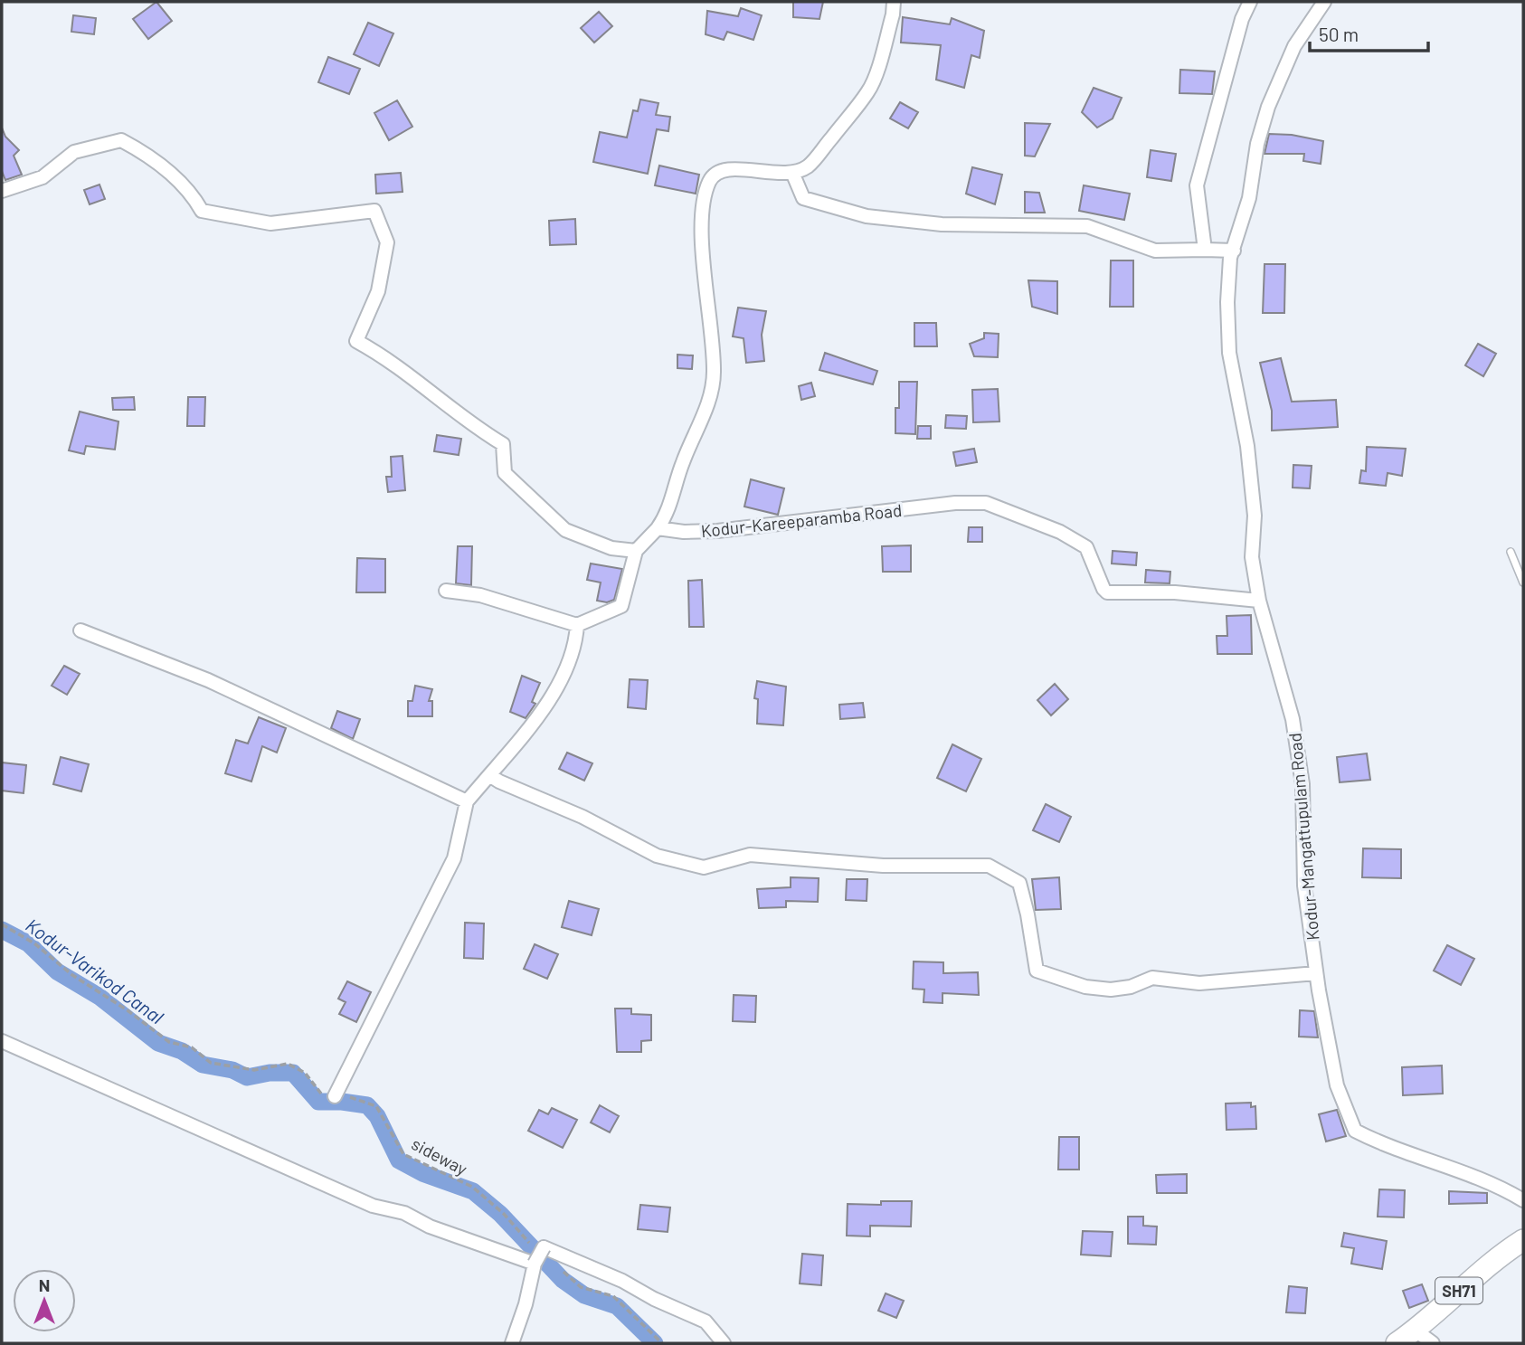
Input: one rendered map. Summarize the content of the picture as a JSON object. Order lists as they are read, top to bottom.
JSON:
{
  "streets": {
    "main road": ["SH71"],
    "street": ["Kodur-Kareeparamba Road", "Kodur-Mangattupulam Road"],
    "path": ["sideway"]
  },
  "crossings": [
    ["Kodur-Kareeparamba Road", "Kodur-Mangattupulam Road"]
  ],
  "water": ["Kodur-Varikod Canal"],
  "scale_bar": "50 m",
  "north": "top"
}
